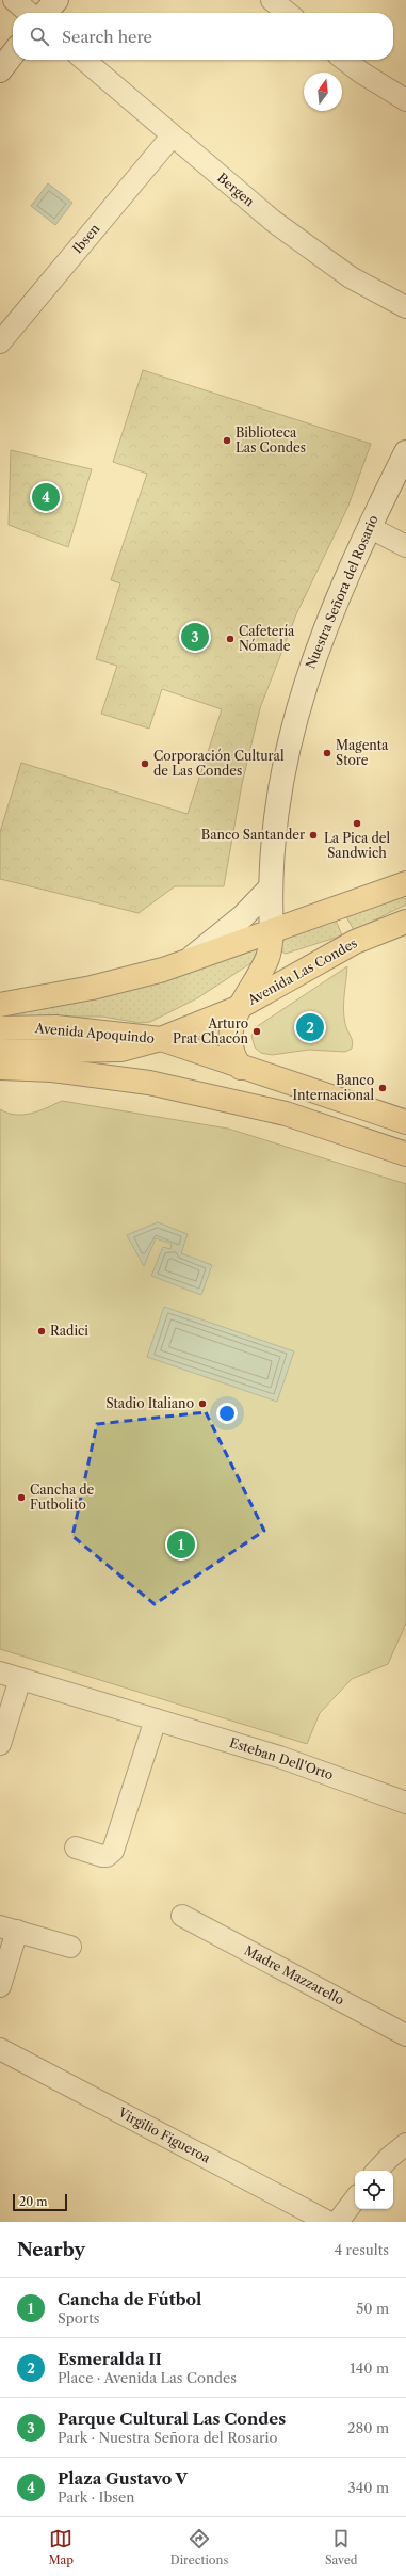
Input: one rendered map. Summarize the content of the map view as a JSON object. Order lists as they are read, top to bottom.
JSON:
{
  "streets": {
    "main road": ["Avenida Las Condes", "Avenida Apoquindo"],
    "street": [
      "Bergen",
      "Ibsen",
      "Nuestra Señora del Rosario",
      "Esteban Dell'Orto",
      "Madre Mazzarello",
      "Virgilio Figueroa"
    ]
  },
  "crossings": [
    ["Bergen", "Ibsen"],
    ["Avenida Las Condes", "Avenida Apoquindo"]
  ],
  "places": [
    "Biblioteca Las Condes",
    "Cafetería Nómade",
    "Magenta Store",
    "Corporación Cultural de Las Condes",
    "La Pica del Sandwich",
    "Banco Santander",
    "Arturo Prat Chacón",
    "Banco Internacional",
    "Radici",
    "Stadio Italiano",
    "Cancha de Futbolito"
  ],
  "scale_bar": "20 m",
  "north": "top",
  "page": {
    "search": "Search here",
    "pins": [
      "4",
      "3",
      "2",
      "1"
    ],
    "scale": "20 m",
    "heading": ["Nearby", "4 results"],
    "list": [
      {
        "mark": "1",
        "name": "Cancha de Fútbol",
        "note": "Sports",
        "value": "50 m"
      },
      {
        "mark": "2",
        "name": "Esmeralda II",
        "note": "Place · Avenida Las Condes",
        "value": "140 m"
      },
      {
        "mark": "3",
        "name": "Parque Cultural Las Condes",
        "note": "Park · Nuestra Señora del Rosario",
        "value": "280 m"
      },
      {
        "mark": "4",
        "name": "Plaza Gustavo V",
        "note": "Park · Ibsen",
        "value": "340 m"
      }
    ],
    "nav": ["Map", "Directions", "Saved"]
  }
}
